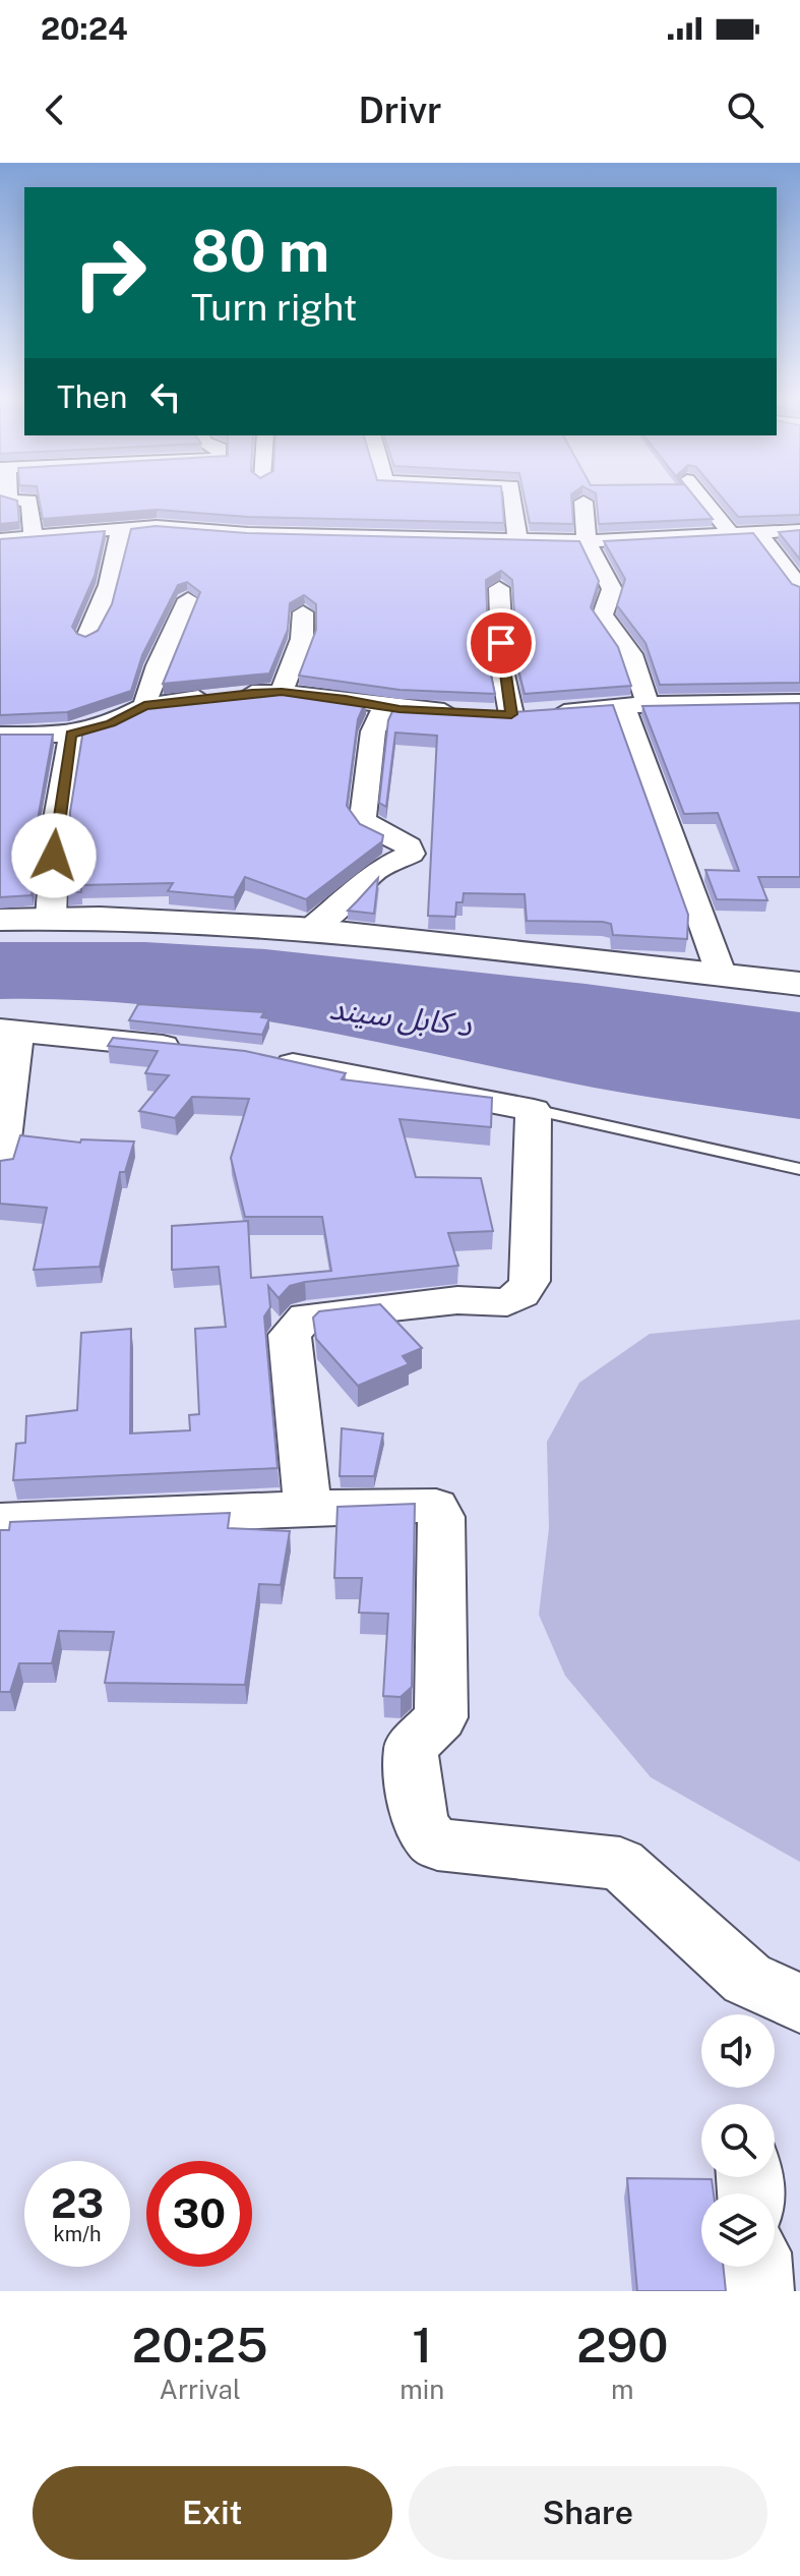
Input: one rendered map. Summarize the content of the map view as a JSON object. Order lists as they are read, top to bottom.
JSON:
{
  "water": ["د کابل سيند"],
  "page": {
    "status": "20:24",
    "header": "Drivr",
    "turn": ["80 m", "Turn right"],
    "then": "Then",
    "speed": "23 km/h",
    "limit": "30",
    "eta": [
      "20:25",
      "Arrival",
      "1",
      "min",
      "290",
      "m"
    ],
    "buttons": ["Exit", "Share"]
  }
}
